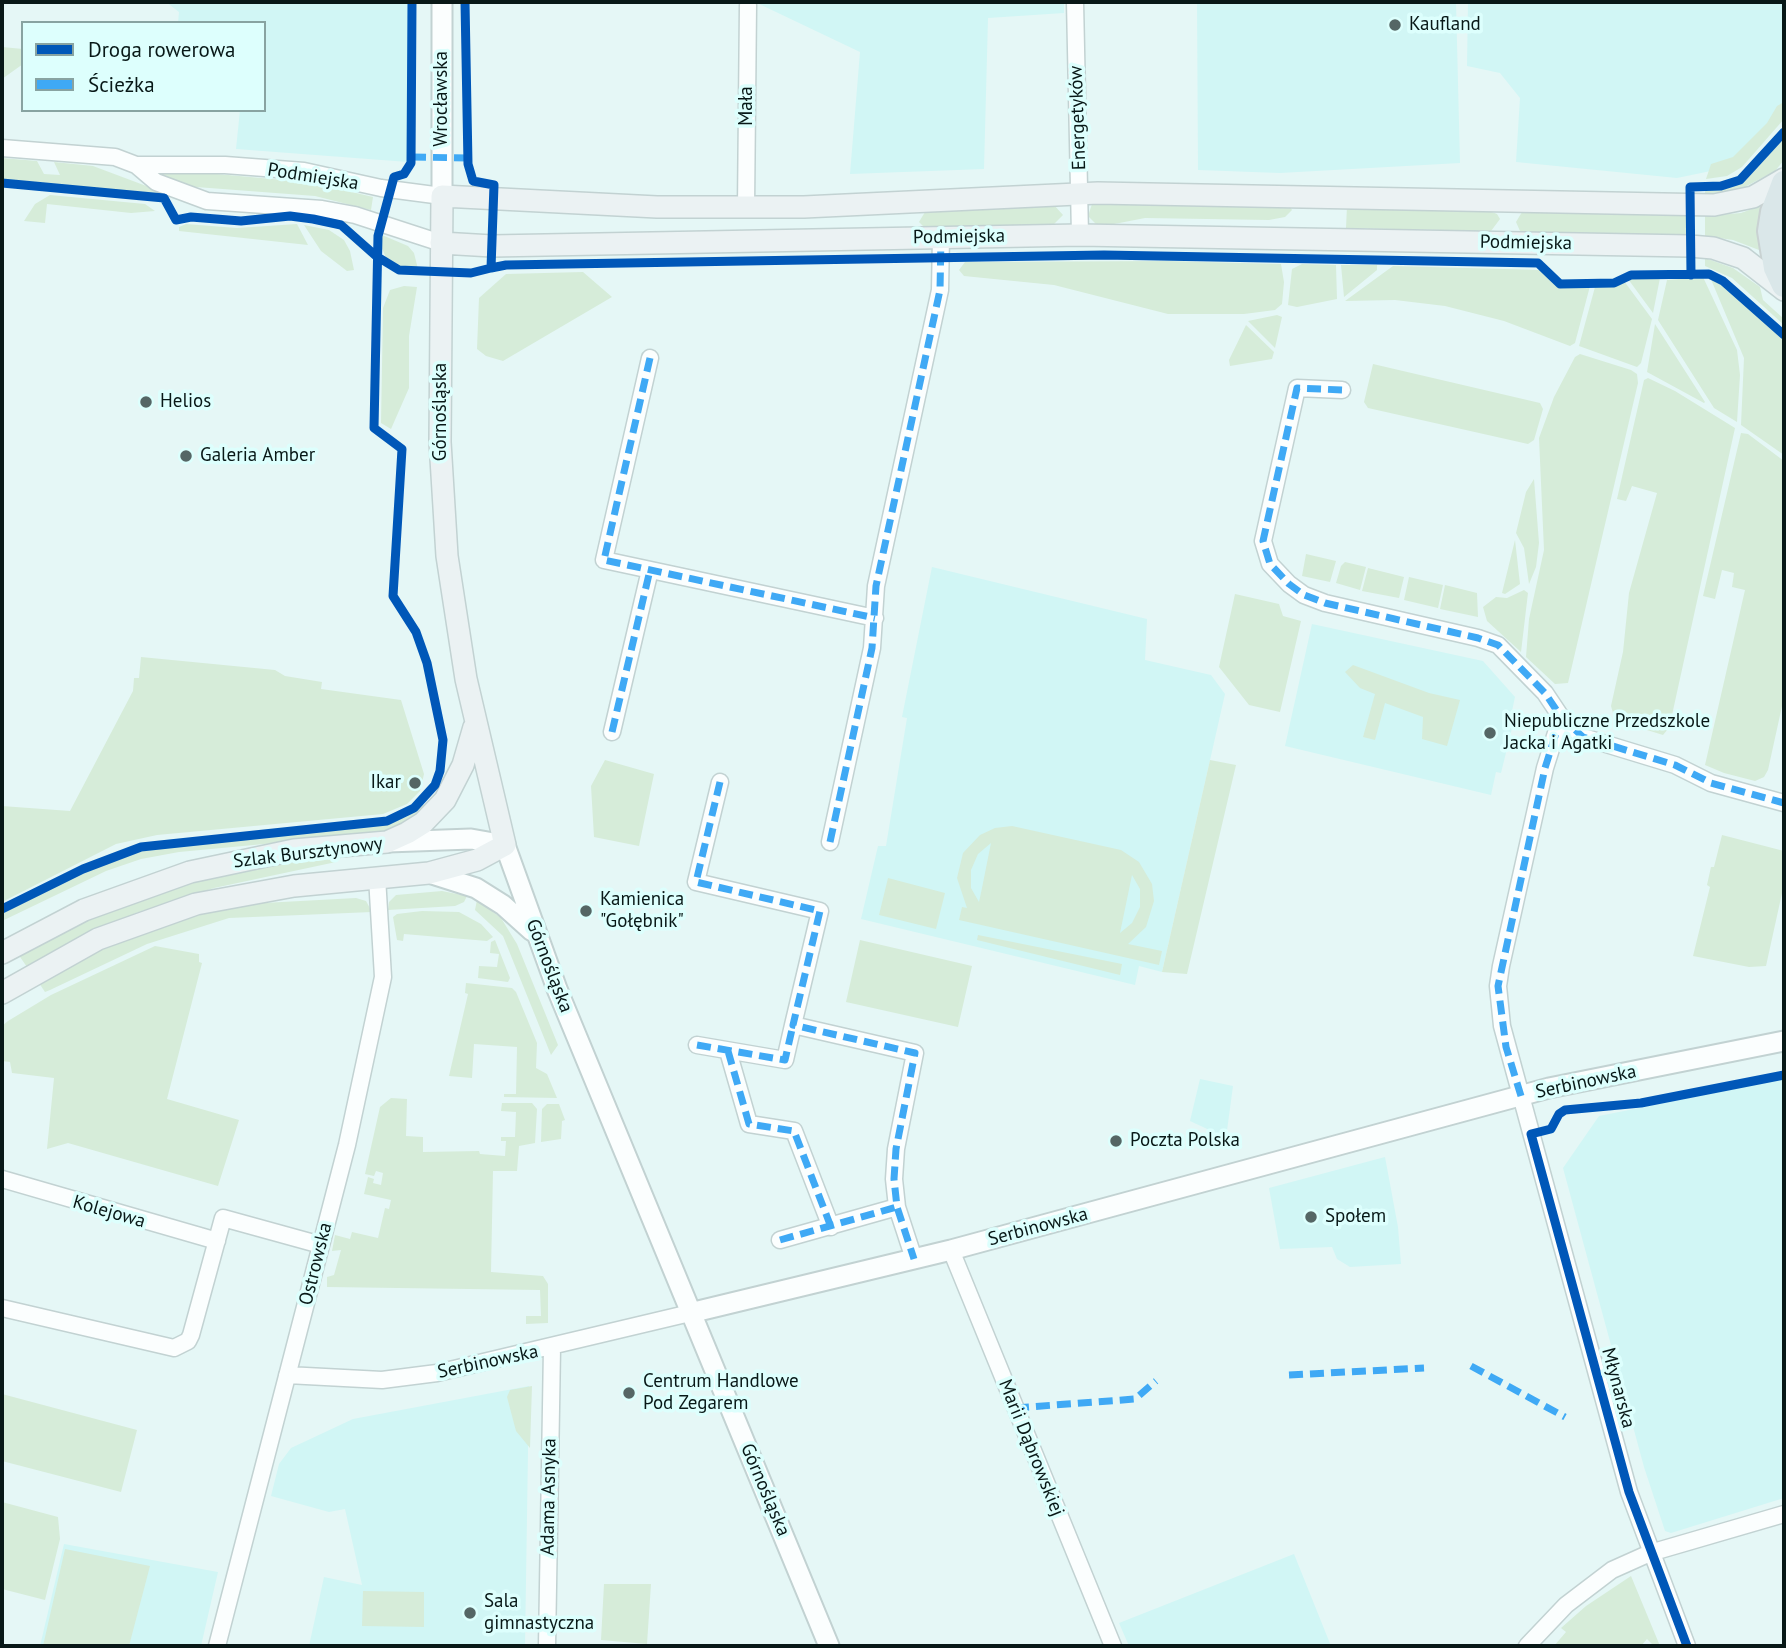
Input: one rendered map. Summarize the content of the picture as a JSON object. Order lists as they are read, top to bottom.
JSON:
{
  "streets": {
    "main road": ["Podmiejska", "Górnośląska", "Szlak Bursztynowy"],
    "street": [
      "Wrocławska",
      "Mała",
      "Energetyków",
      "Serbinowska",
      "Kolejowa",
      "Ostrowska",
      "Młynarska",
      "Marii Dąbrowskiej",
      "Adama Asnyka"
    ]
  },
  "crossings": [
    ["Wrocławska", "Podmiejska"],
    ["Wrocławska", "Górnośląska"],
    ["Mała", "Podmiejska"],
    ["Energetyków", "Podmiejska"],
    ["Podmiejska", "Górnośląska"],
    ["Górnośląska", "Szlak Bursztynowy"],
    ["Górnośląska", "Serbinowska"],
    ["Szlak Bursztynowy", "Ostrowska"],
    ["Serbinowska", "Ostrowska"],
    ["Serbinowska", "Młynarska"],
    ["Serbinowska", "Marii Dąbrowskiej"],
    ["Serbinowska", "Adama Asnyka"]
  ],
  "places": [
    "Kaufland",
    "Helios",
    "Galeria Amber",
    "Niepubliczne Przedszkole Jacka i Agatki",
    "Ikar",
    "Kamienica \"Gołębnik\"",
    "Poczta Polska",
    "Społem",
    "Centrum Handlowe Pod Zegarem",
    "Sala gimnastyczna"
  ],
  "legend": ["Droga rowerowa", "Ścieżka"]
}
